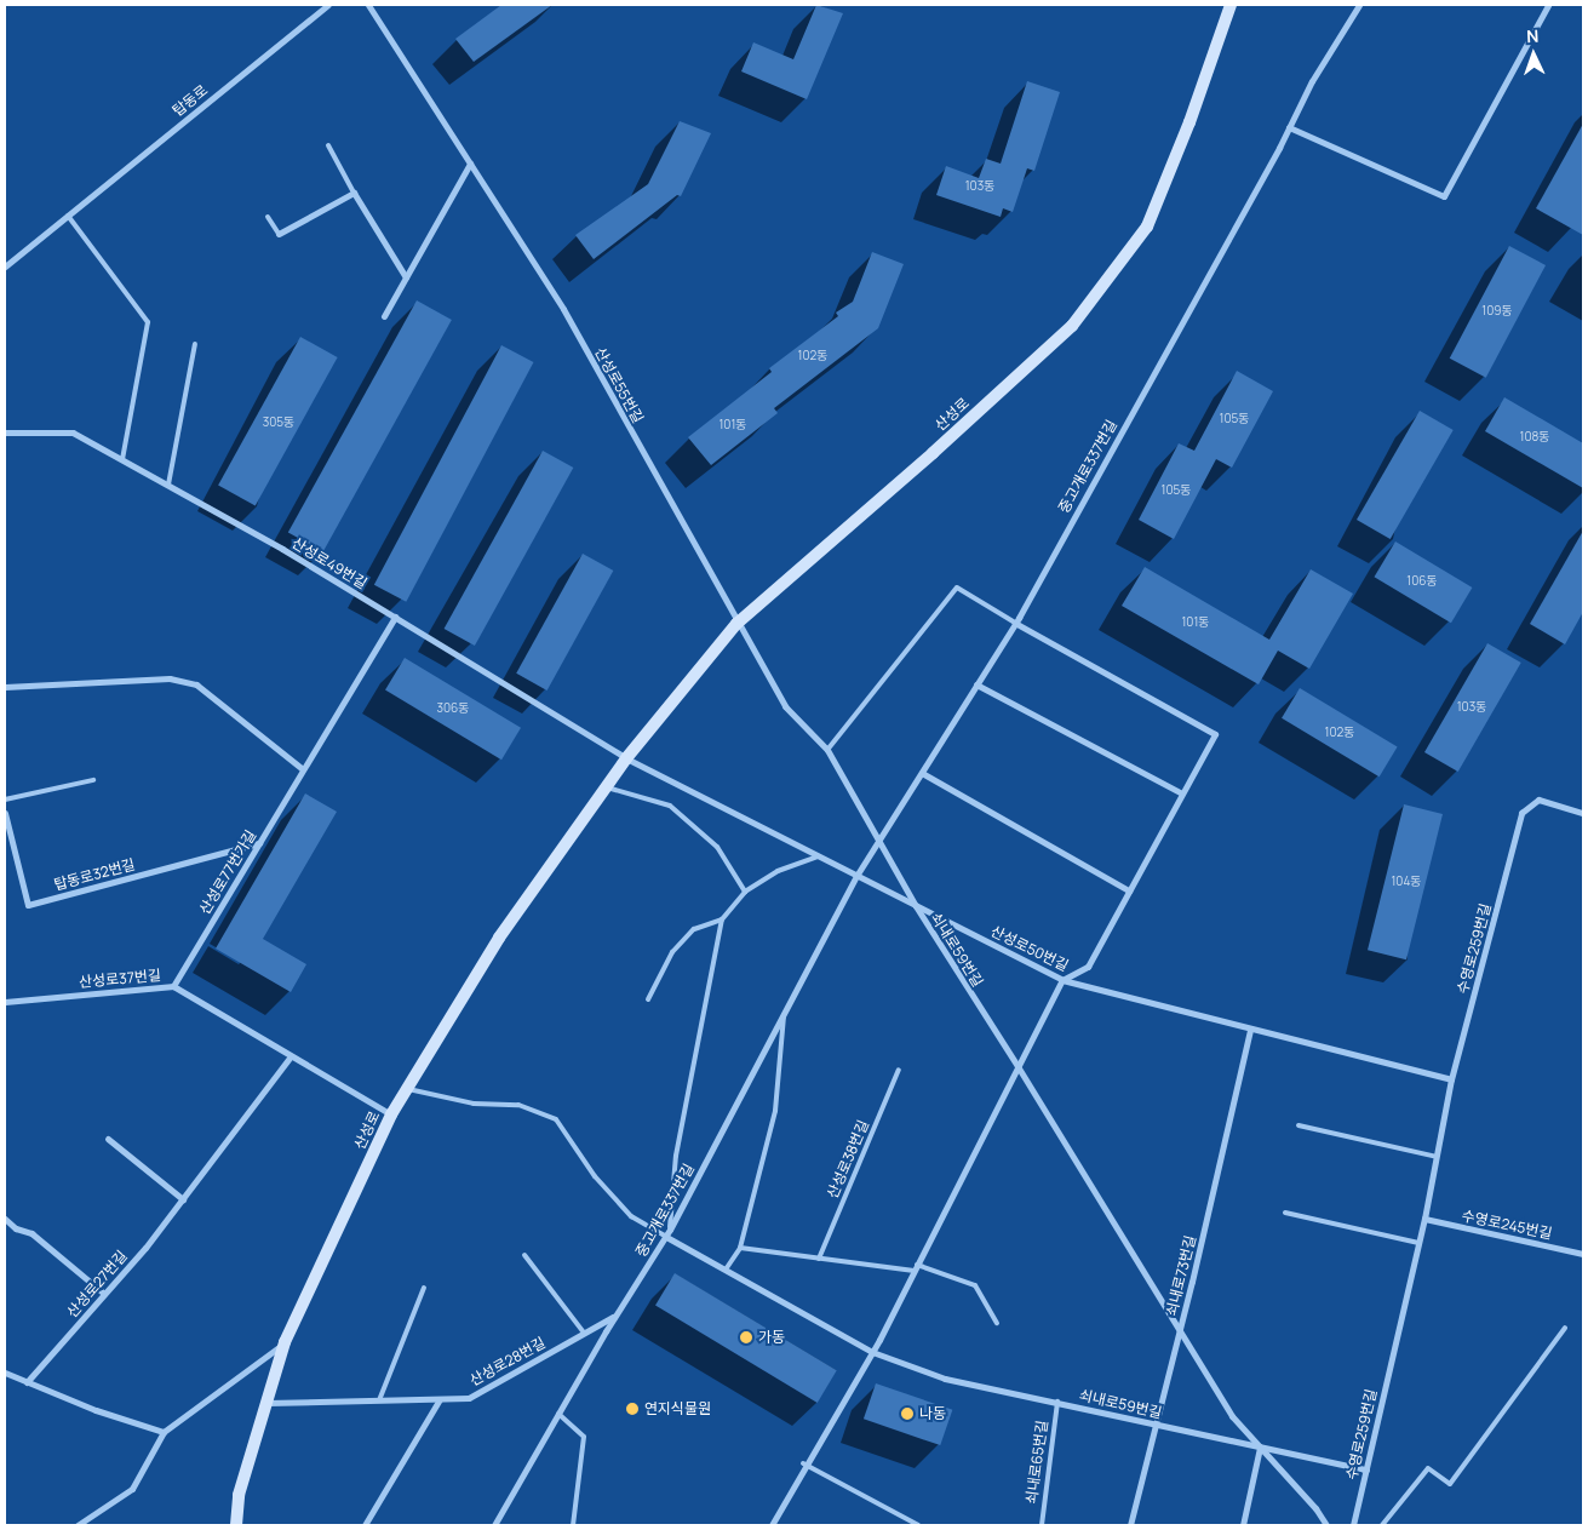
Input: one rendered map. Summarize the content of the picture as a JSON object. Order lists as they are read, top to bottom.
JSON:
{
  "streets": {
    "street": [
      "탑동로",
      "산성로55번길",
      "산성로",
      "중고개로337번길",
      "산성로49번길",
      "산성로77번가길",
      "탑동로32번길",
      "산성로50번길",
      "수영로259번길",
      "쇠내로59번길",
      "산성로37번길",
      "수영로245번길",
      "쇠내로73번길",
      "산성로27번길",
      "산성로28번길"
    ],
    "lane": ["산성로38번길", "쇠내로65번길"]
  },
  "crossings": [
    ["산성로55번길", "산성로"],
    ["산성로55번길", "쇠내로59번길"],
    ["산성로", "산성로49번길"],
    ["산성로", "산성로50번길"],
    ["산성로", "산성로37번길"],
    ["산성로", "산성로28번길"],
    ["중고개로337번길", "산성로50번길"],
    ["중고개로337번길", "쇠내로59번길"],
    ["중고개로337번길", "산성로28번길"],
    ["산성로49번길", "산성로77번가길"],
    ["산성로49번길", "산성로50번길"],
    ["산성로77번가길", "탑동로32번길"],
    ["산성로77번가길", "산성로37번길"],
    ["산성로50번길", "수영로259번길"],
    ["산성로50번길", "쇠내로59번길"],
    ["산성로50번길", "쇠내로73번길"],
    ["수영로259번길", "쇠내로59번길"],
    ["수영로259번길", "수영로245번길"],
    ["쇠내로59번길", "쇠내로73번길"],
    ["쇠내로59번길", "쇠내로65번길"]
  ],
  "places": ["가동", "연지식물원", "나동"],
  "house_numbers": [
    "103동",
    "109동",
    "102동",
    "105동",
    "305동",
    "101동",
    "108동",
    "105동",
    "106동",
    "101동",
    "103동",
    "306동",
    "102동",
    "104동"
  ],
  "north": "top"
}
